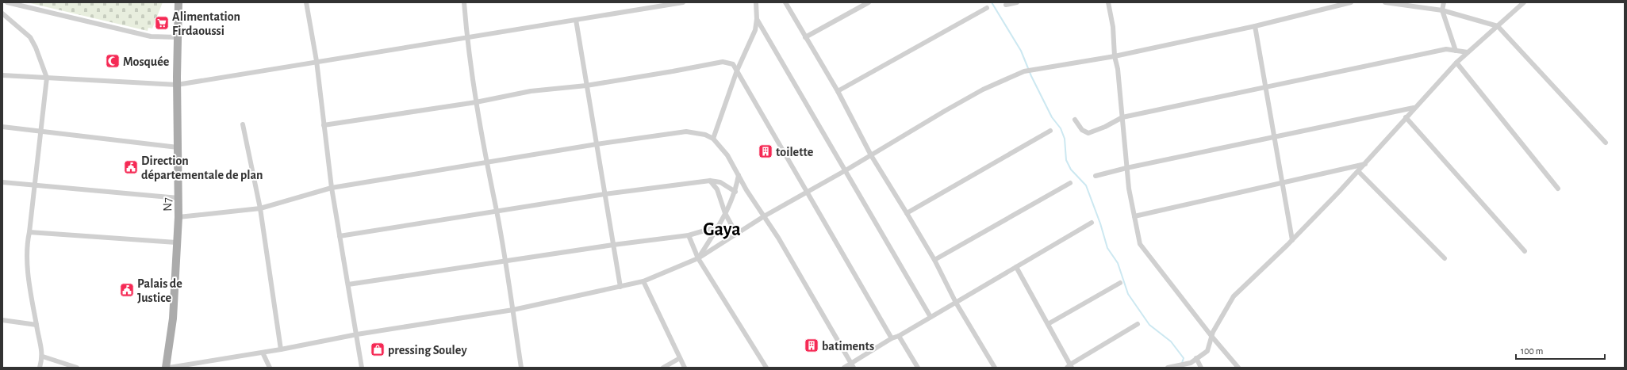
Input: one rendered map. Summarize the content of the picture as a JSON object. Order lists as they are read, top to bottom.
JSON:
{
  "streets": {
    "main road": ["N7"]
  },
  "districts": ["Gaya"],
  "places": {
    "supermarket": ["Alimentation Firdaoussi"],
    "mosque": ["Mosquée"],
    "building": ["toilette", "batiments"],
    "public building": ["Direction départementale de plan", "Palais de Justice"],
    "shop": ["pressing Souley"]
  },
  "scale_bar": "100 m"
}
